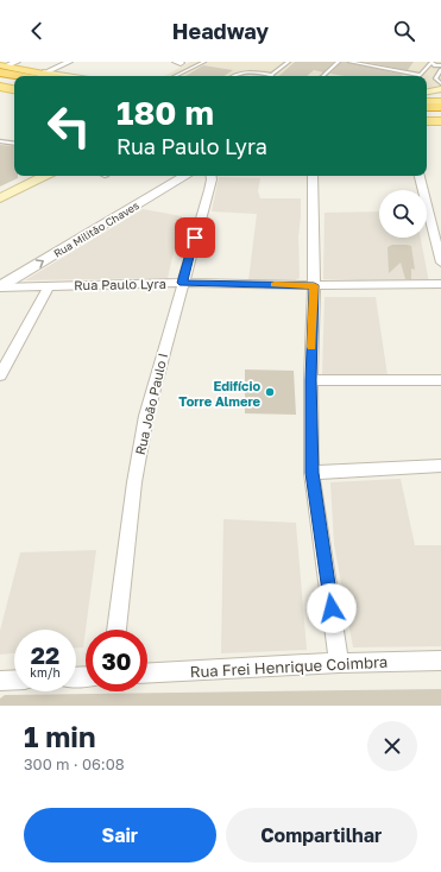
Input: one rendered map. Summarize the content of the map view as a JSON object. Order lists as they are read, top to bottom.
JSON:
{
  "streets": {
    "street": [
      "Rua Militão Chaves",
      "Rua Paulo Lyra",
      "Rua João Paulo I",
      "Rua Frei Henrique Coimbra"
    ]
  },
  "crossings": [
    ["Rua Militão Chaves", "Rua Paulo Lyra"],
    ["Rua Paulo Lyra", "Rua João Paulo I"]
  ],
  "one_way": ["Rua Militão Chaves"],
  "places": ["Edifício Torre Almere"],
  "page": {
    "header": "Headway",
    "turn": ["180 m", "Rua Paulo Lyra"],
    "speed": "22 km/h",
    "limit": "30",
    "heading": ["1 min", "300 m · 06:08"],
    "buttons": ["Sair", "Compartilhar"]
  }
}
